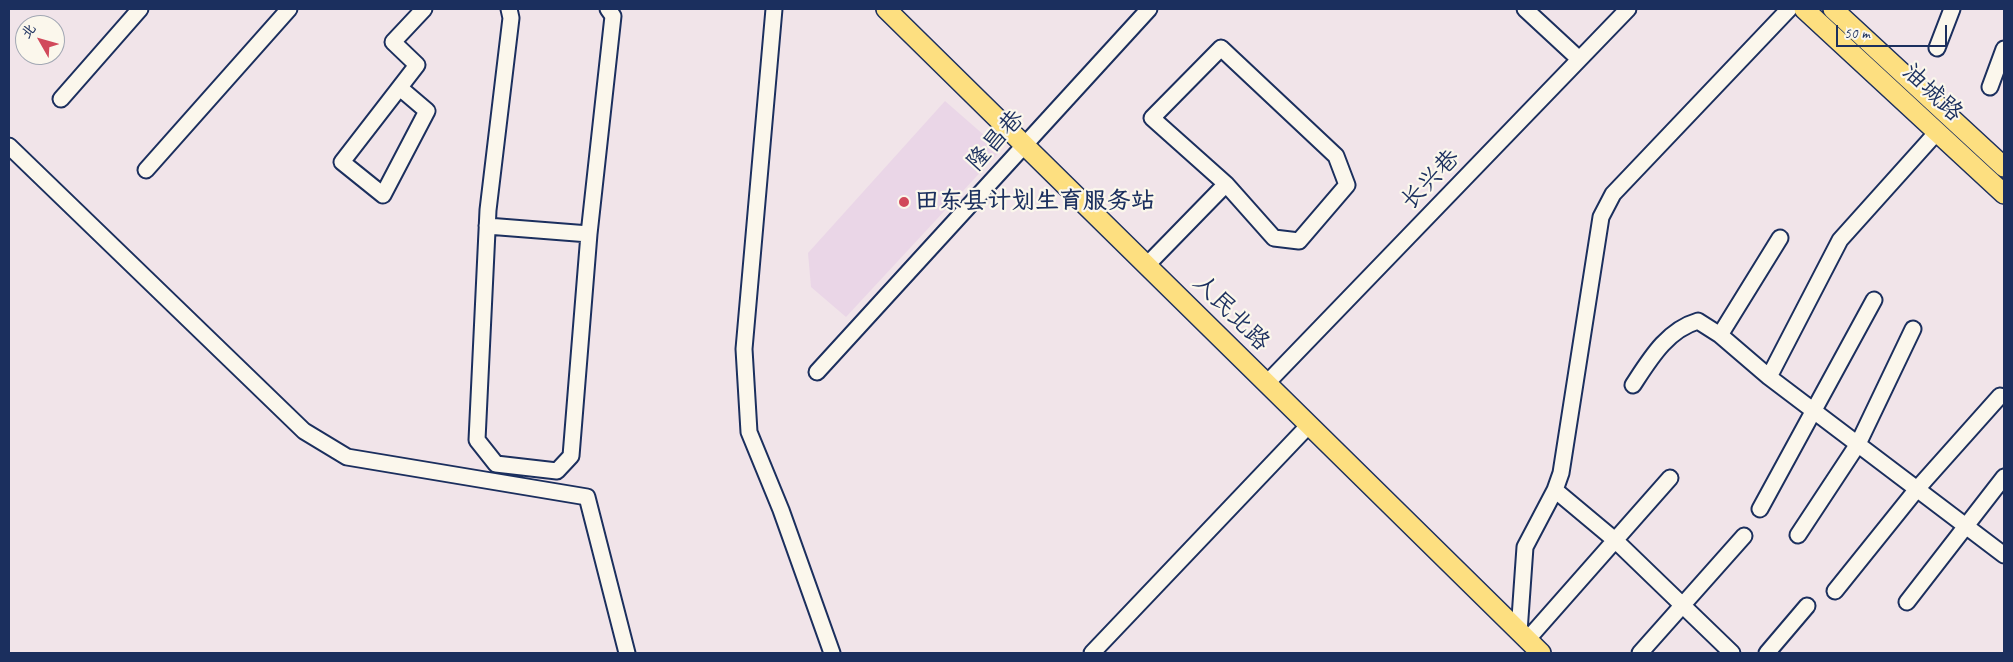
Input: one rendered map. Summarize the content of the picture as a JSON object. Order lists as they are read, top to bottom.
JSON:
{
  "streets": {
    "main road": ["油城路", "人民北路"],
    "street": ["隆昌巷", "长兴巷"]
  },
  "crossings": [
    ["隆昌巷", "人民北路"],
    ["长兴巷", "人民北路"]
  ],
  "places": ["田东县计划生育服务站"],
  "scale_bar": "50 m",
  "north": "top left"
}
